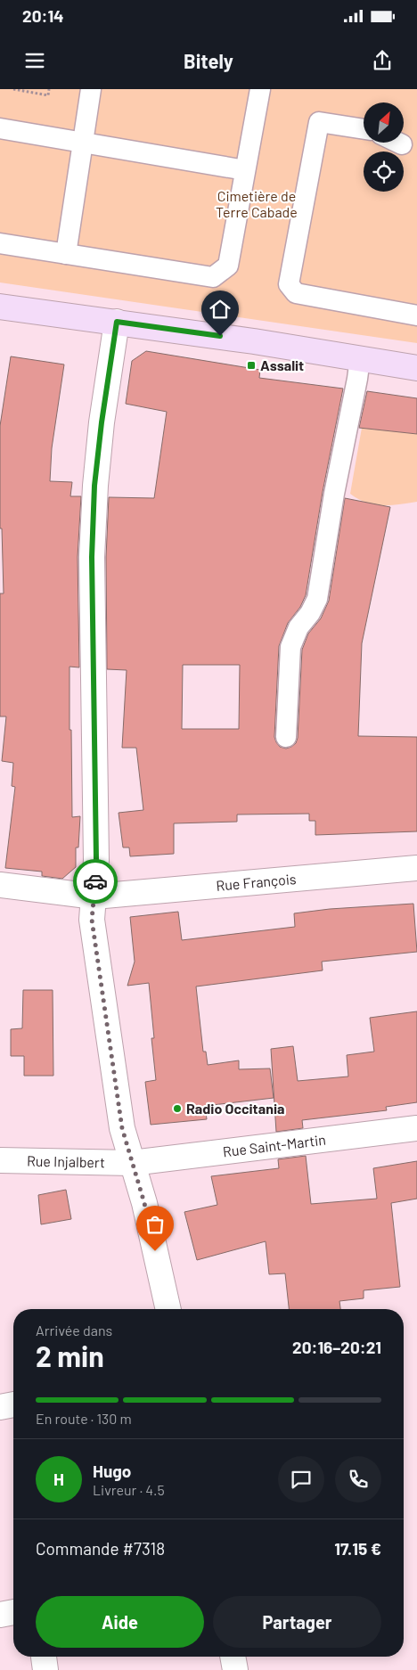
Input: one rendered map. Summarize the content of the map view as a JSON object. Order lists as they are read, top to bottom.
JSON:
{
  "streets": {
    "street": ["Rue François", "Rue Saint-Martin", "Rue Injalbert"]
  },
  "crossings": [
    ["Rue Saint-Martin", "Rue Injalbert"]
  ],
  "parks": ["Cimetière de Terre Cabade"],
  "places": {
    "transit": ["Assalit"],
    "other": ["Radio Occitania"]
  },
  "north": "top right",
  "page": {
    "status": "20:14",
    "header": "Bitely",
    "heading": ["2 min", "Arrivée dans", "20:16–20:21"],
    "panel": [
      "Hugo",
      "Livreur · 4.5",
      "Commande #7318",
      "17.15 €"
    ],
    "bar": "En route · 130 m",
    "round": "H",
    "buttons": ["Aide", "Partager"]
  }
}
